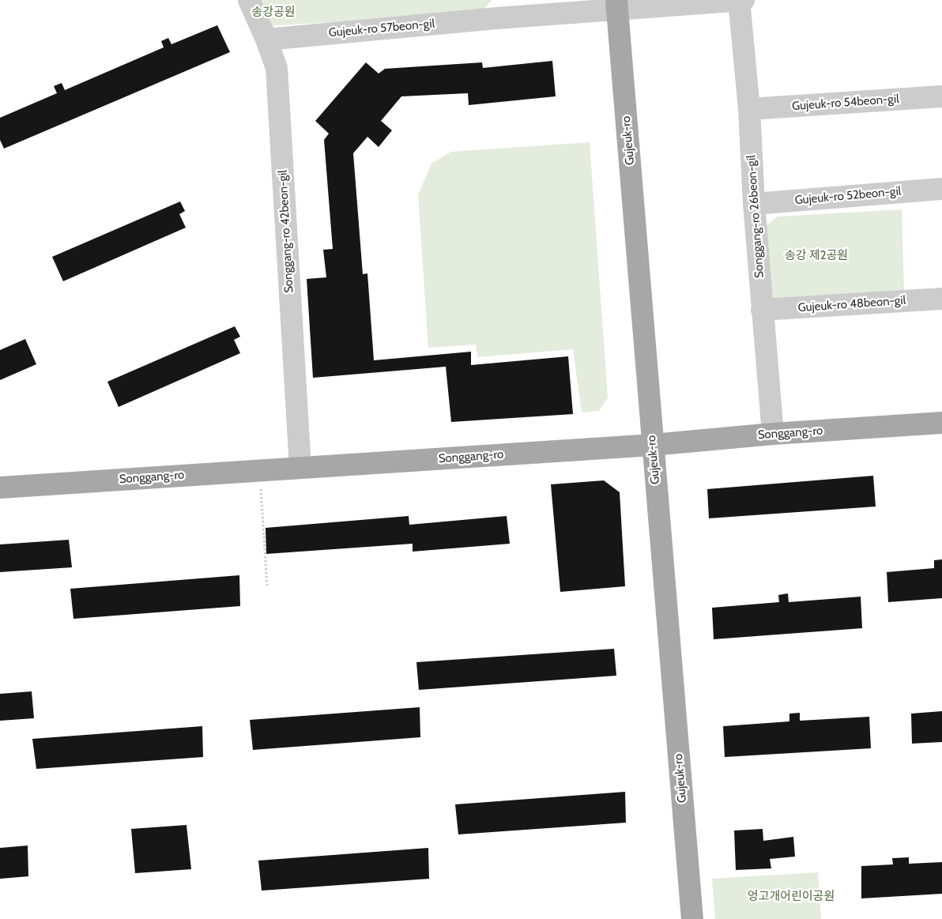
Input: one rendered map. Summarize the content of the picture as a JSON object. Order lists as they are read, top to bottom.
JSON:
{
  "streets": {
    "main road": ["Gujeuk-ro", "Songgang-ro"],
    "street": [
      "Gujeuk-ro 57beon-gil",
      "Gujeuk-ro 54beon-gil",
      "Gujeuk-ro 52beon-gil",
      "Songgang-ro 26beon-gil",
      "Songgang-ro 42beon-gil",
      "Gujeuk-ro 48beon-gil"
    ]
  },
  "crossings": [
    ["Gujeuk-ro 57beon-gil", "Gujeuk-ro"],
    ["Gujeuk-ro 57beon-gil", "Songgang-ro 26beon-gil"],
    ["Gujeuk-ro 57beon-gil", "Songgang-ro 42beon-gil"],
    ["Gujeuk-ro 54beon-gil", "Songgang-ro 26beon-gil"],
    ["Gujeuk-ro", "Songgang-ro"],
    ["Gujeuk-ro 52beon-gil", "Songgang-ro 26beon-gil"],
    ["Songgang-ro 26beon-gil", "Gujeuk-ro 48beon-gil"],
    ["Songgang-ro 26beon-gil", "Songgang-ro"],
    ["Songgang-ro 42beon-gil", "Songgang-ro"]
  ],
  "parks": ["송강공원", "송강 제2공원", "엉고개어린이공원"]
}
